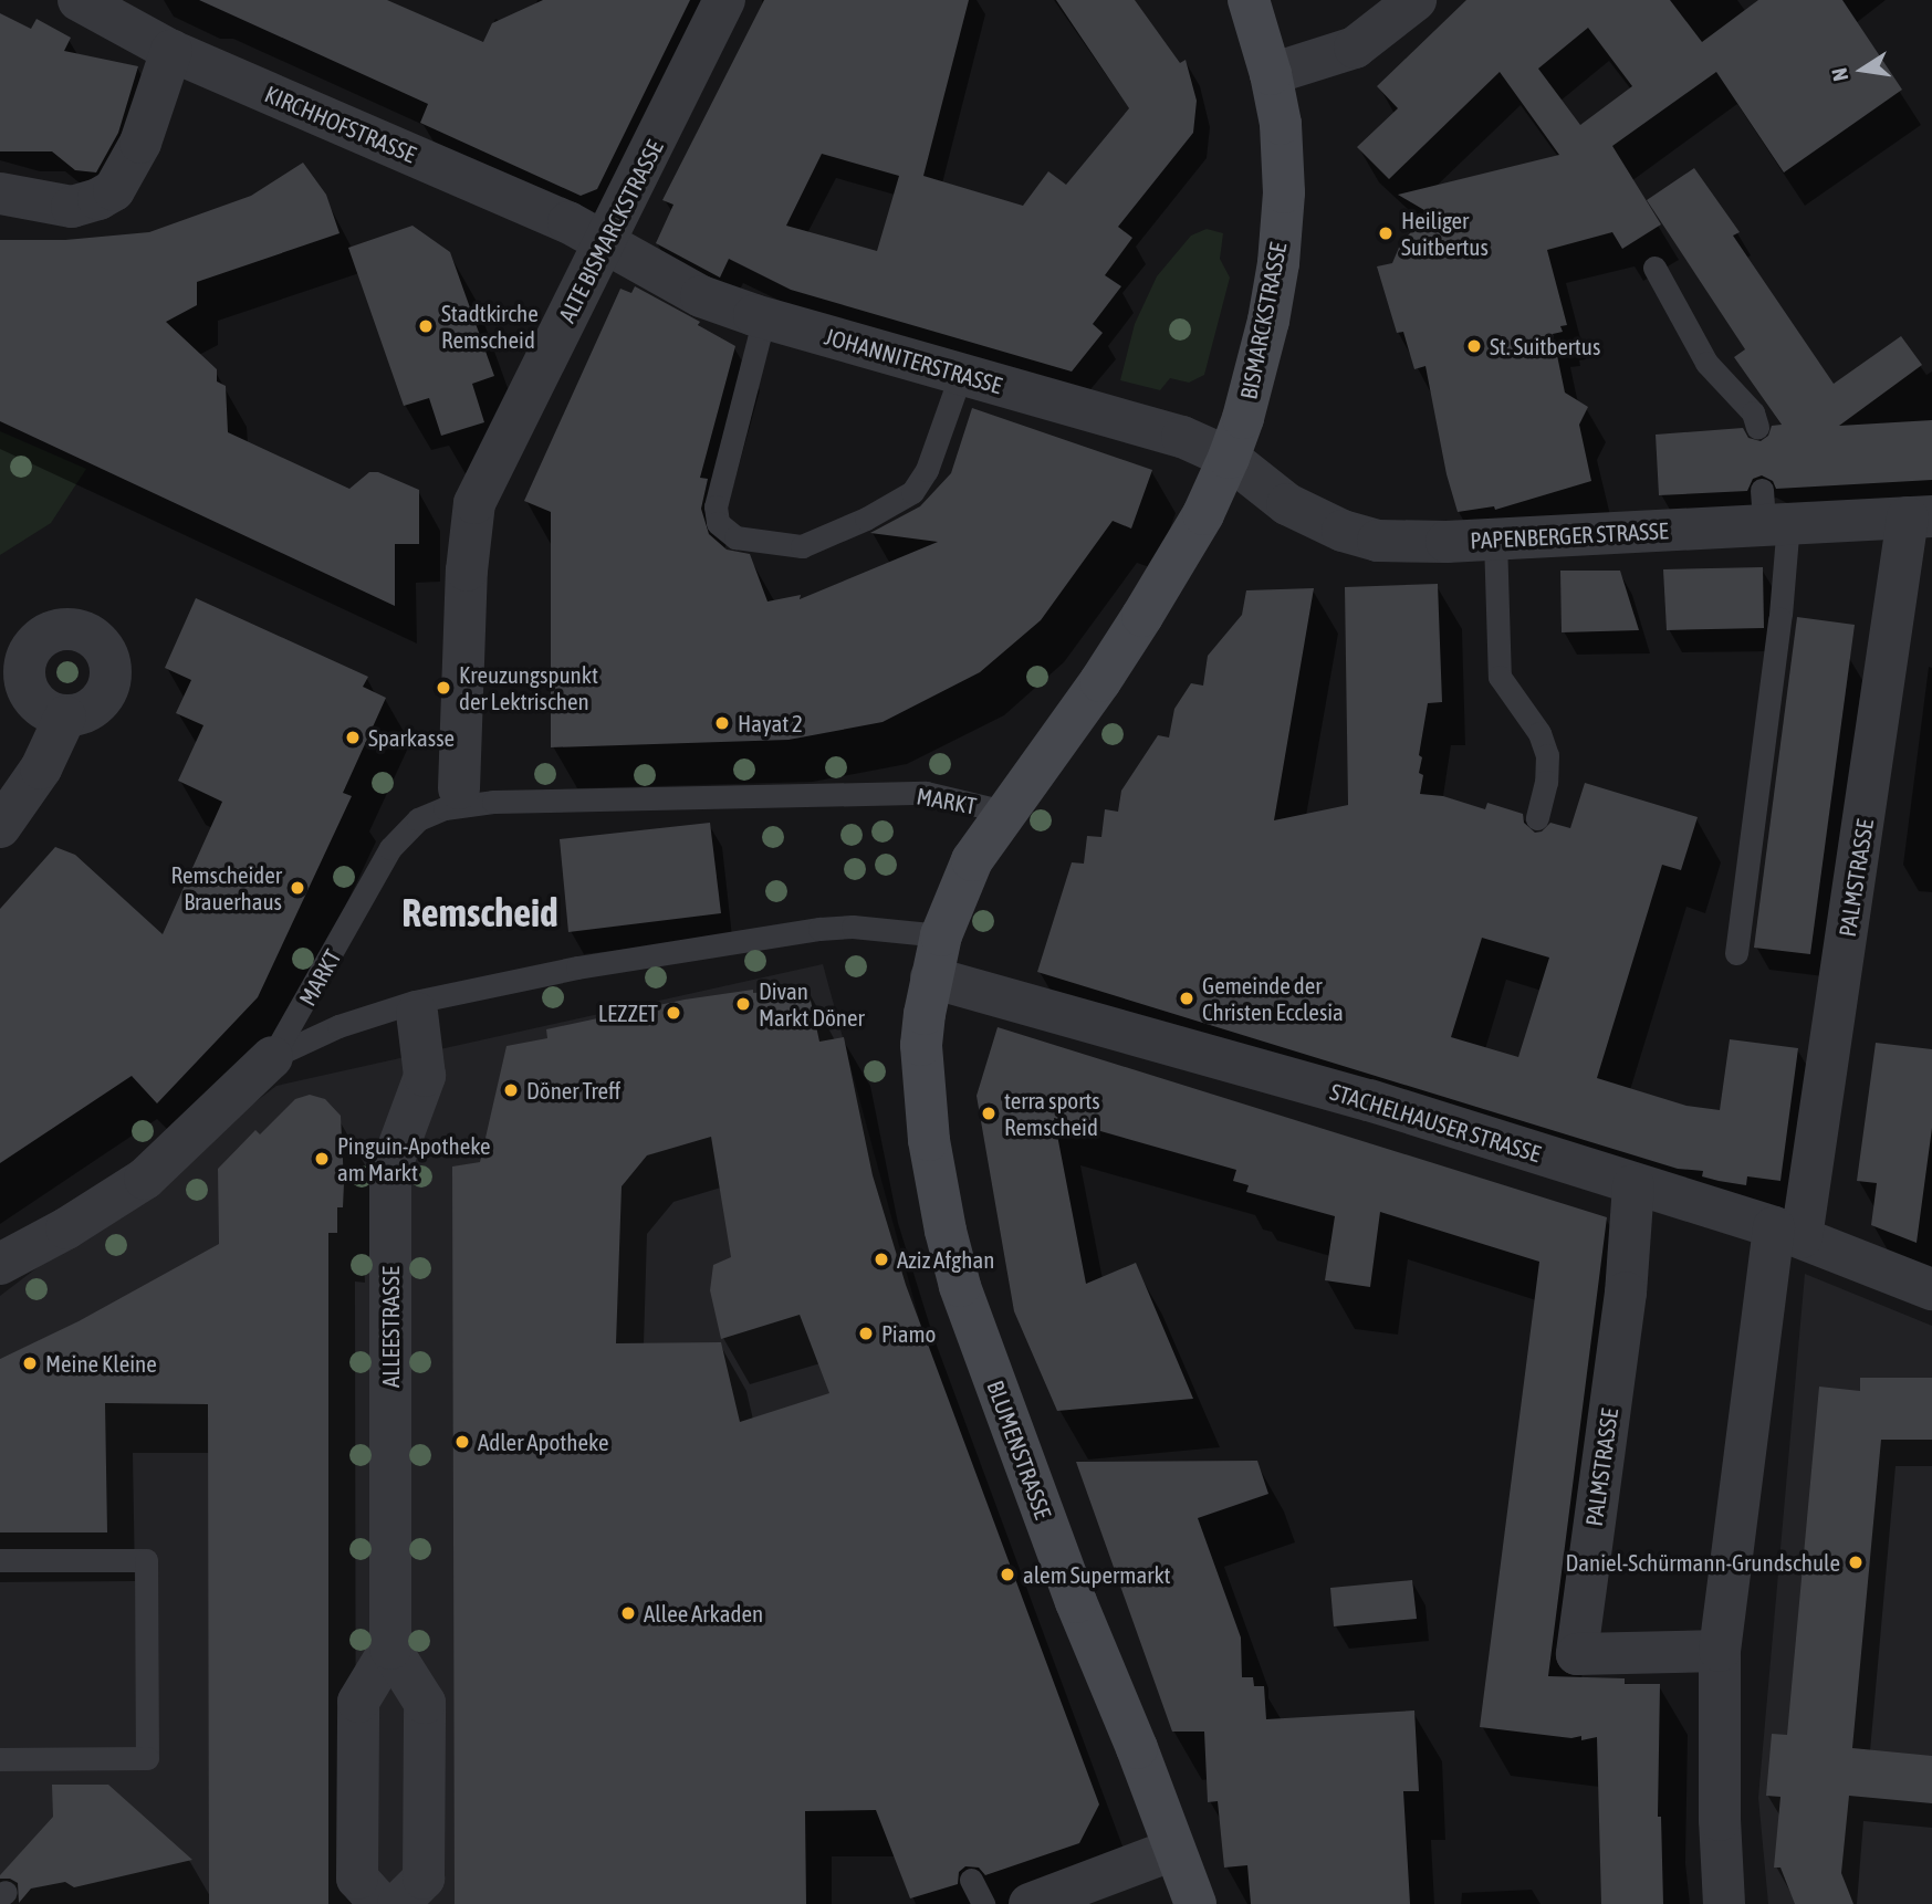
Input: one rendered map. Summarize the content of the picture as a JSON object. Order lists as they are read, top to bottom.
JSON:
{
  "streets": {
    "street": [
      "KIRCHHOFSTRASSE",
      "ALTE BISMARCKSTRASSE",
      "BISMARCKSTRASSE",
      "JOHANNITERSTRASSE",
      "PAPENBERGER STRASSE",
      "MARKT",
      "PALMSTRASSE",
      "STACHELHAUSER STRASSE",
      "ALLEESTRASSE",
      "BLUMENSTRASSE"
    ]
  },
  "crossings": [
    ["KIRCHHOFSTRASSE", "ALTE BISMARCKSTRASSE"],
    ["KIRCHHOFSTRASSE", "JOHANNITERSTRASSE"],
    ["ALTE BISMARCKSTRASSE", "JOHANNITERSTRASSE"],
    ["BISMARCKSTRASSE", "JOHANNITERSTRASSE"],
    ["BISMARCKSTRASSE", "PAPENBERGER STRASSE"],
    ["BISMARCKSTRASSE", "MARKT"],
    ["JOHANNITERSTRASSE", "PAPENBERGER STRASSE"],
    ["JOHANNITERSTRASSE", "MARKT"],
    ["PAPENBERGER STRASSE", "MARKT"],
    ["PAPENBERGER STRASSE", "PALMSTRASSE"],
    ["MARKT", "STACHELHAUSER STRASSE"],
    ["MARKT", "ALLEESTRASSE"],
    ["MARKT", "BLUMENSTRASSE"],
    ["PALMSTRASSE", "STACHELHAUSER STRASSE"],
    ["STACHELHAUSER STRASSE", "BLUMENSTRASSE"]
  ],
  "districts": ["Remscheid"],
  "places": [
    "Heiliger Suitbertus",
    "Stadtkirche Remscheid",
    "St. Suitbertus",
    "Kreuzungspunkt der Lektrischen",
    "Hayat 2",
    "Sparkasse",
    "Remscheider Brauerhaus",
    "Gemeinde der Christen Ecclesia",
    "Divan Markt Döner",
    "LEZZET",
    "Döner Treff",
    "terra sports Remscheid",
    "Pinguin-Apotheke am Markt",
    "Aziz Afghan",
    "Piamo",
    "Meine Kleine",
    "Adler Apotheke",
    "Daniel-Schürmann-Grundschule",
    "alem Supermarkt",
    "Allee Arkaden"
  ],
  "north": "left"
}
